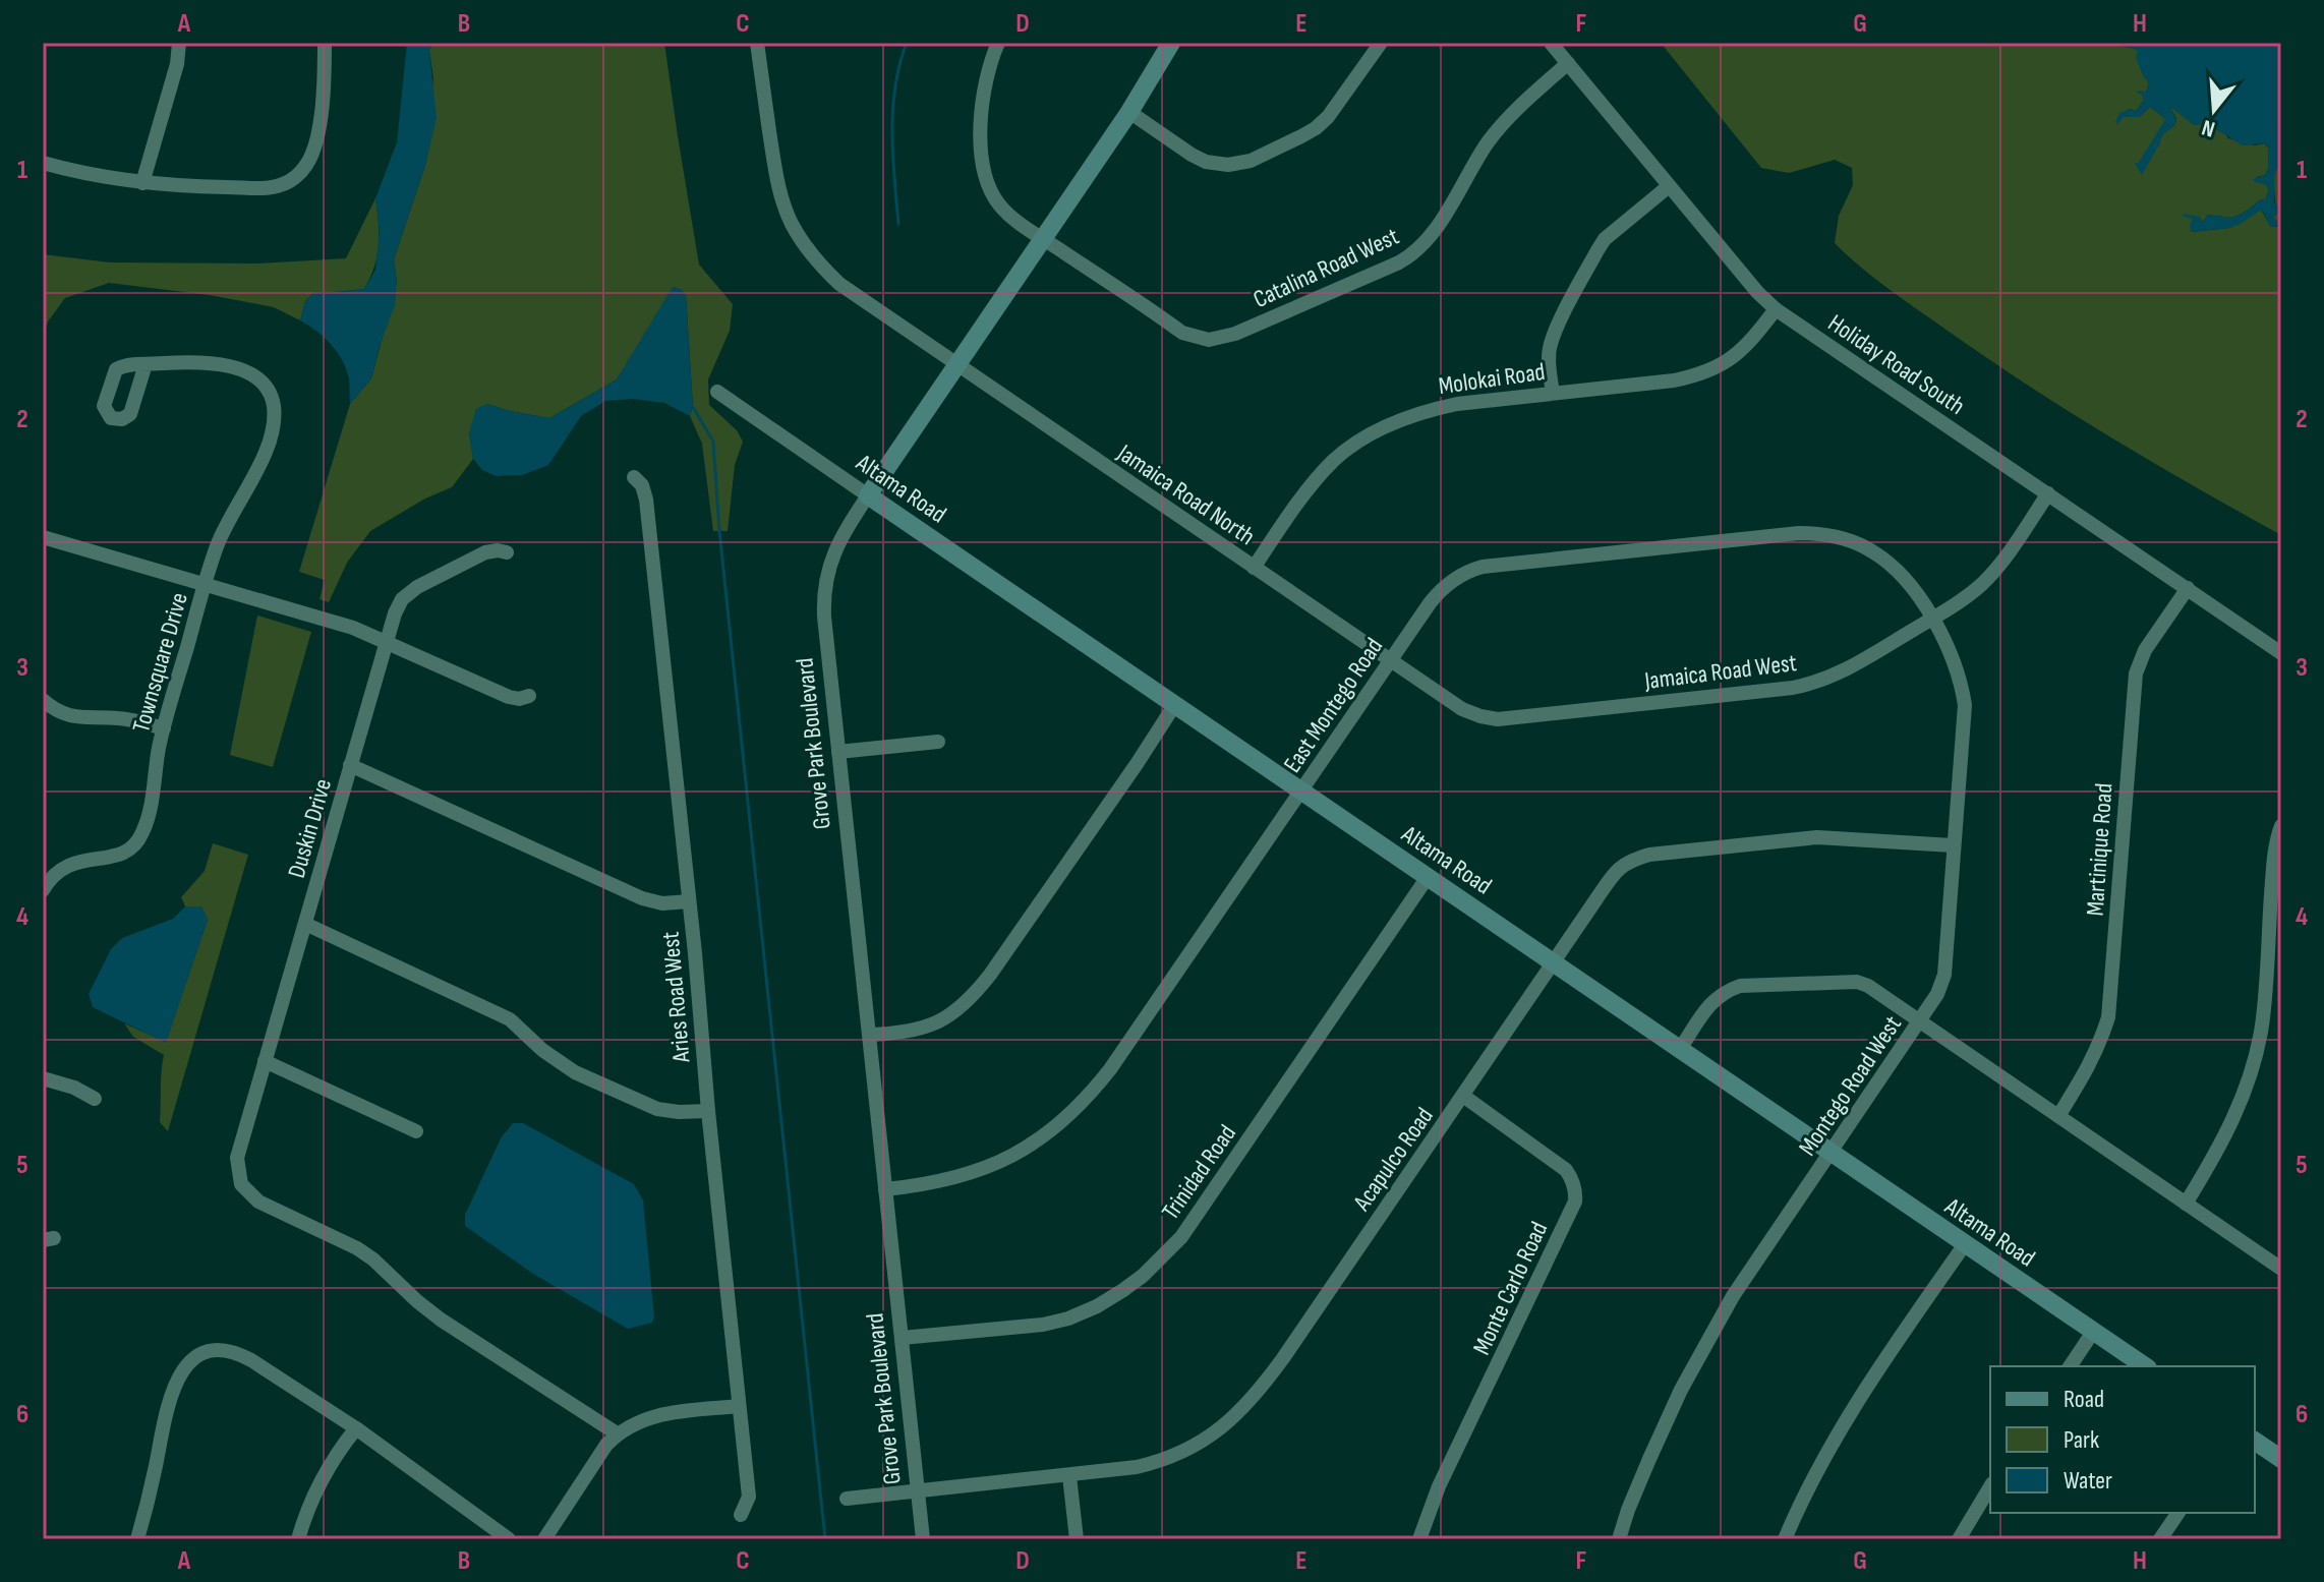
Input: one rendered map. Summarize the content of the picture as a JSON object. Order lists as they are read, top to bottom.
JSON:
{
  "streets": {
    "street": [
      "Catalina Road West",
      "Holiday Road South",
      "Molokai Road",
      "Altama Road",
      "Jamaica Road North",
      "Townsquare Drive",
      "Jamaica Road West",
      "East Montego Road",
      "Grove Park Boulevard",
      "Duskin Drive",
      "Martinique Road",
      "Aries Road West",
      "Montego Road West",
      "Acapulco Road",
      "Trinidad Road",
      "Monte Carlo Road"
    ]
  },
  "crossings": [
    ["Catalina Road West", "Holiday Road South"],
    ["Catalina Road West", "Grove Park Boulevard"],
    ["Holiday Road South", "Molokai Road"],
    ["Holiday Road South", "Jamaica Road West"],
    ["Holiday Road South", "Martinique Road"],
    ["Molokai Road", "Jamaica Road North"],
    ["Altama Road", "East Montego Road"],
    ["Altama Road", "Grove Park Boulevard"],
    ["Altama Road", "Montego Road West"],
    ["Altama Road", "Acapulco Road"],
    ["Altama Road", "Trinidad Road"],
    ["Jamaica Road North", "Jamaica Road West"],
    ["Jamaica Road North", "East Montego Road"],
    ["Jamaica Road North", "Grove Park Boulevard"],
    ["Jamaica Road West", "East Montego Road"],
    ["Jamaica Road West", "Montego Road West"],
    ["East Montego Road", "Grove Park Boulevard"],
    ["East Montego Road", "Montego Road West"],
    ["Grove Park Boulevard", "Acapulco Road"],
    ["Grove Park Boulevard", "Trinidad Road"],
    ["Montego Road West", "Acapulco Road"],
    ["Acapulco Road", "Monte Carlo Road"]
  ],
  "legend": ["Road", "Park", "Water"],
  "north": "bottom",
  "grid": {
    "columns": [
      "A",
      "B",
      "C",
      "D",
      "E",
      "F",
      "G",
      "H"
    ],
    "rows": [
      "1",
      "2",
      "3",
      "4",
      "5",
      "6"
    ]
  }
}
